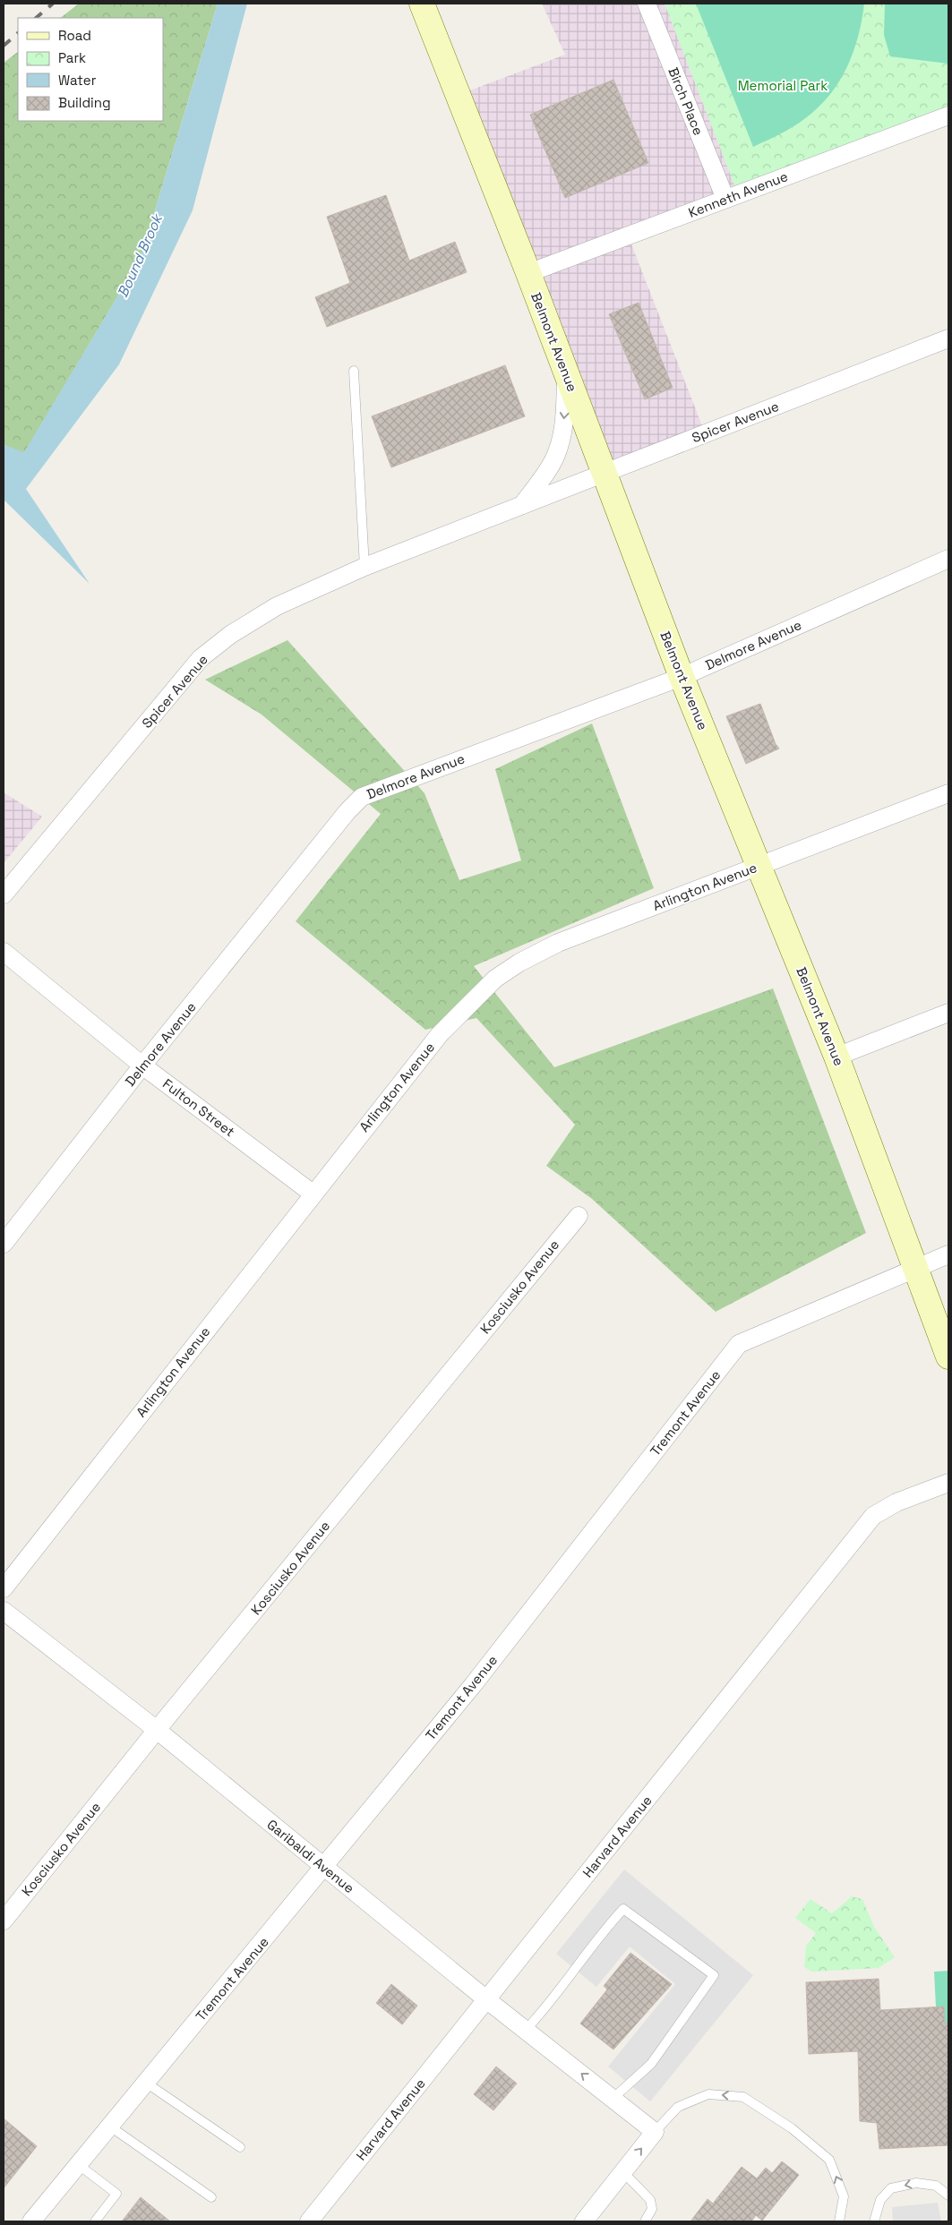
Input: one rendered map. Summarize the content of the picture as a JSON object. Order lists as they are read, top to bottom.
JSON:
{
  "streets": {
    "street": [
      "Birch Place",
      "Kenneth Avenue",
      "Belmont Avenue",
      "Spicer Avenue",
      "Delmore Avenue",
      "Arlington Avenue",
      "Fulton Street",
      "Kosciusko Avenue",
      "Tremont Avenue",
      "Harvard Avenue",
      "Garibaldi Avenue"
    ]
  },
  "crossings": [
    ["Birch Place", "Kenneth Avenue"],
    ["Kenneth Avenue", "Belmont Avenue"],
    ["Belmont Avenue", "Spicer Avenue"],
    ["Belmont Avenue", "Delmore Avenue"],
    ["Belmont Avenue", "Arlington Avenue"],
    ["Belmont Avenue", "Tremont Avenue"],
    ["Delmore Avenue", "Fulton Street"],
    ["Arlington Avenue", "Fulton Street"],
    ["Kosciusko Avenue", "Garibaldi Avenue"],
    ["Tremont Avenue", "Garibaldi Avenue"],
    ["Harvard Avenue", "Garibaldi Avenue"]
  ],
  "water": ["Bound Brook"],
  "parks": ["Memorial Park"],
  "legend": [
    "Road",
    "Park",
    "Water",
    "Building"
  ]
}
